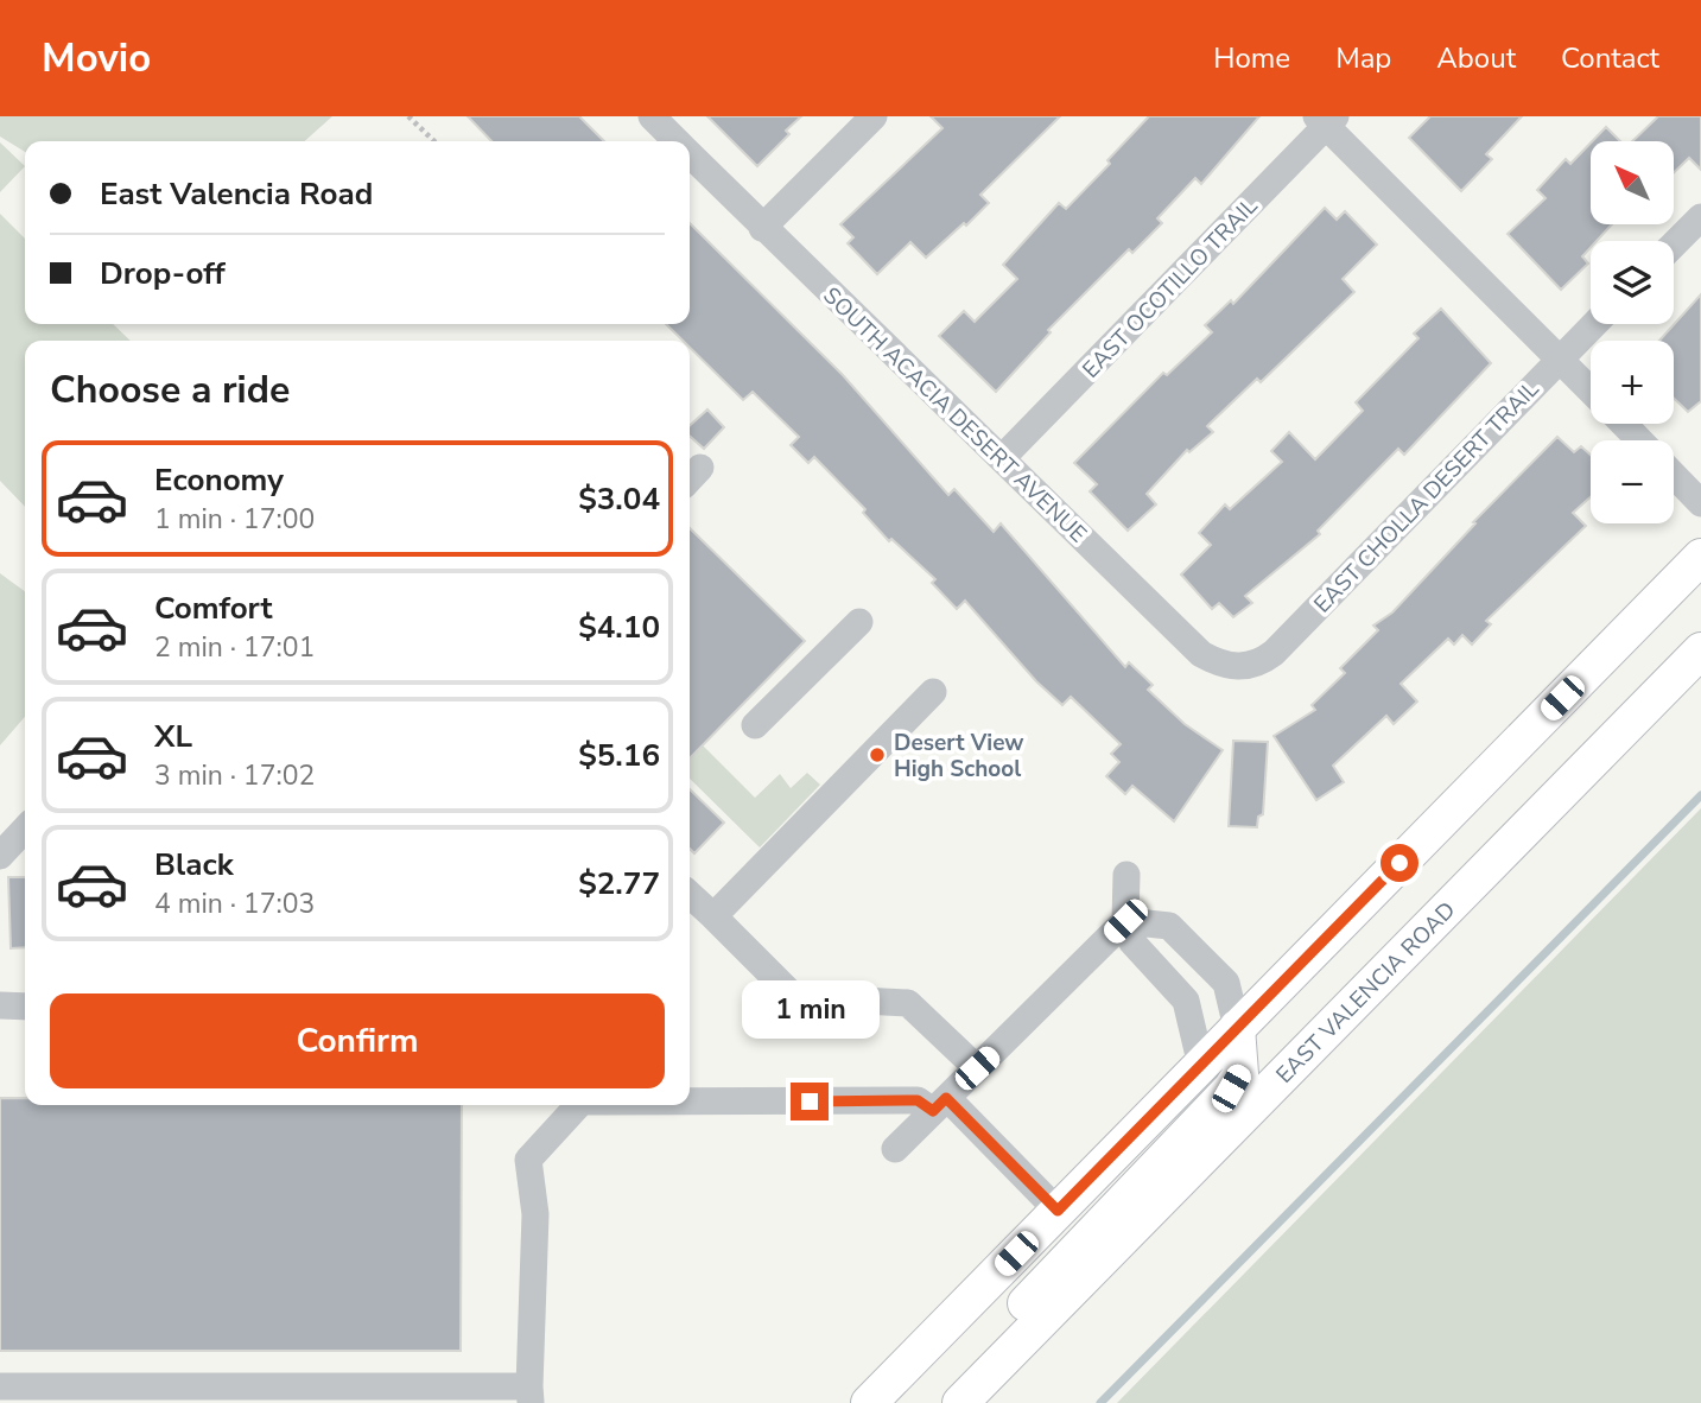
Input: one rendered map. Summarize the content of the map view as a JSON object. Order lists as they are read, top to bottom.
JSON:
{
  "streets": {
    "main road": ["EAST VALENCIA ROAD"],
    "street": ["EAST OCOTILLO TRAIL", "SOUTH ACACIA DESERT AVENUE", "EAST CHOLLA DESERT TRAIL"]
  },
  "crossings": [
    ["EAST OCOTILLO TRAIL", "SOUTH ACACIA DESERT AVENUE"],
    ["SOUTH ACACIA DESERT AVENUE", "EAST CHOLLA DESERT TRAIL"]
  ],
  "places": ["Desert View High School"],
  "north": "top left",
  "page": {
    "header": "Movio",
    "nav": [
      "Home",
      "Map",
      "About",
      "Contact"
    ],
    "map_buttons": ["+", "−"],
    "banner": ["East Valencia Road", "Drop-off"],
    "heading": "Choose a ride",
    "list": [
      {
        "name": "Economy",
        "note": "1 min · 17:00",
        "value": "$3.04"
      },
      {
        "name": "Comfort",
        "note": "2 min · 17:01",
        "value": "$4.10"
      },
      {
        "name": "XL",
        "note": "3 min · 17:02",
        "value": "$5.16"
      },
      {
        "name": "Black",
        "note": "4 min · 17:03",
        "value": "$2.77"
      }
    ],
    "buttons": "Confirm",
    "bubble": "1 min"
  }
}
